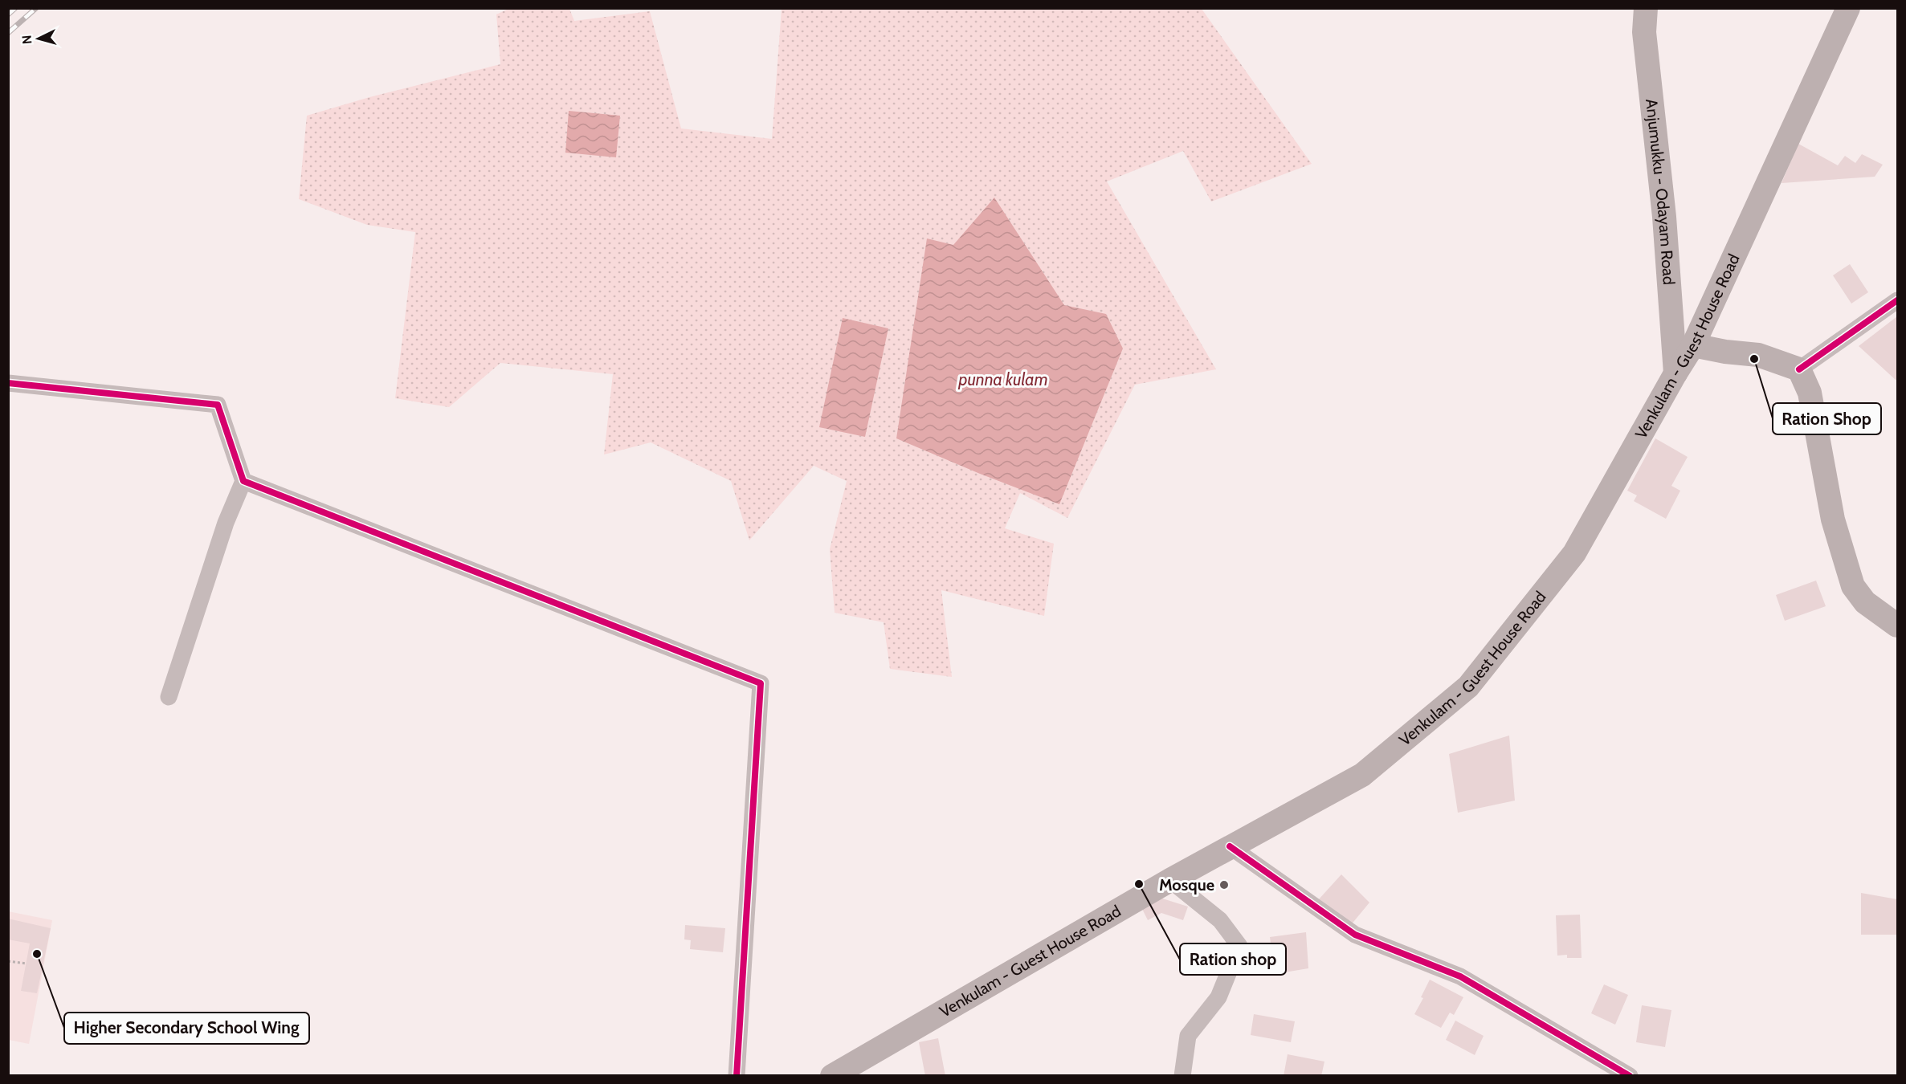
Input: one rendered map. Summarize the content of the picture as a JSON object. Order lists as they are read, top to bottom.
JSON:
{
  "streets": {
    "main road": ["Anjumukku - Odayam Road", "Venkulam - Guest House Road"]
  },
  "crossings": [
    ["Anjumukku - Odayam Road", "Venkulam - Guest House Road"]
  ],
  "water": ["punna kulam"],
  "places": [
    "Ration Shop",
    "Ration shop",
    "Mosque",
    "Higher Secondary School Wing"
  ],
  "north": "left"
}
